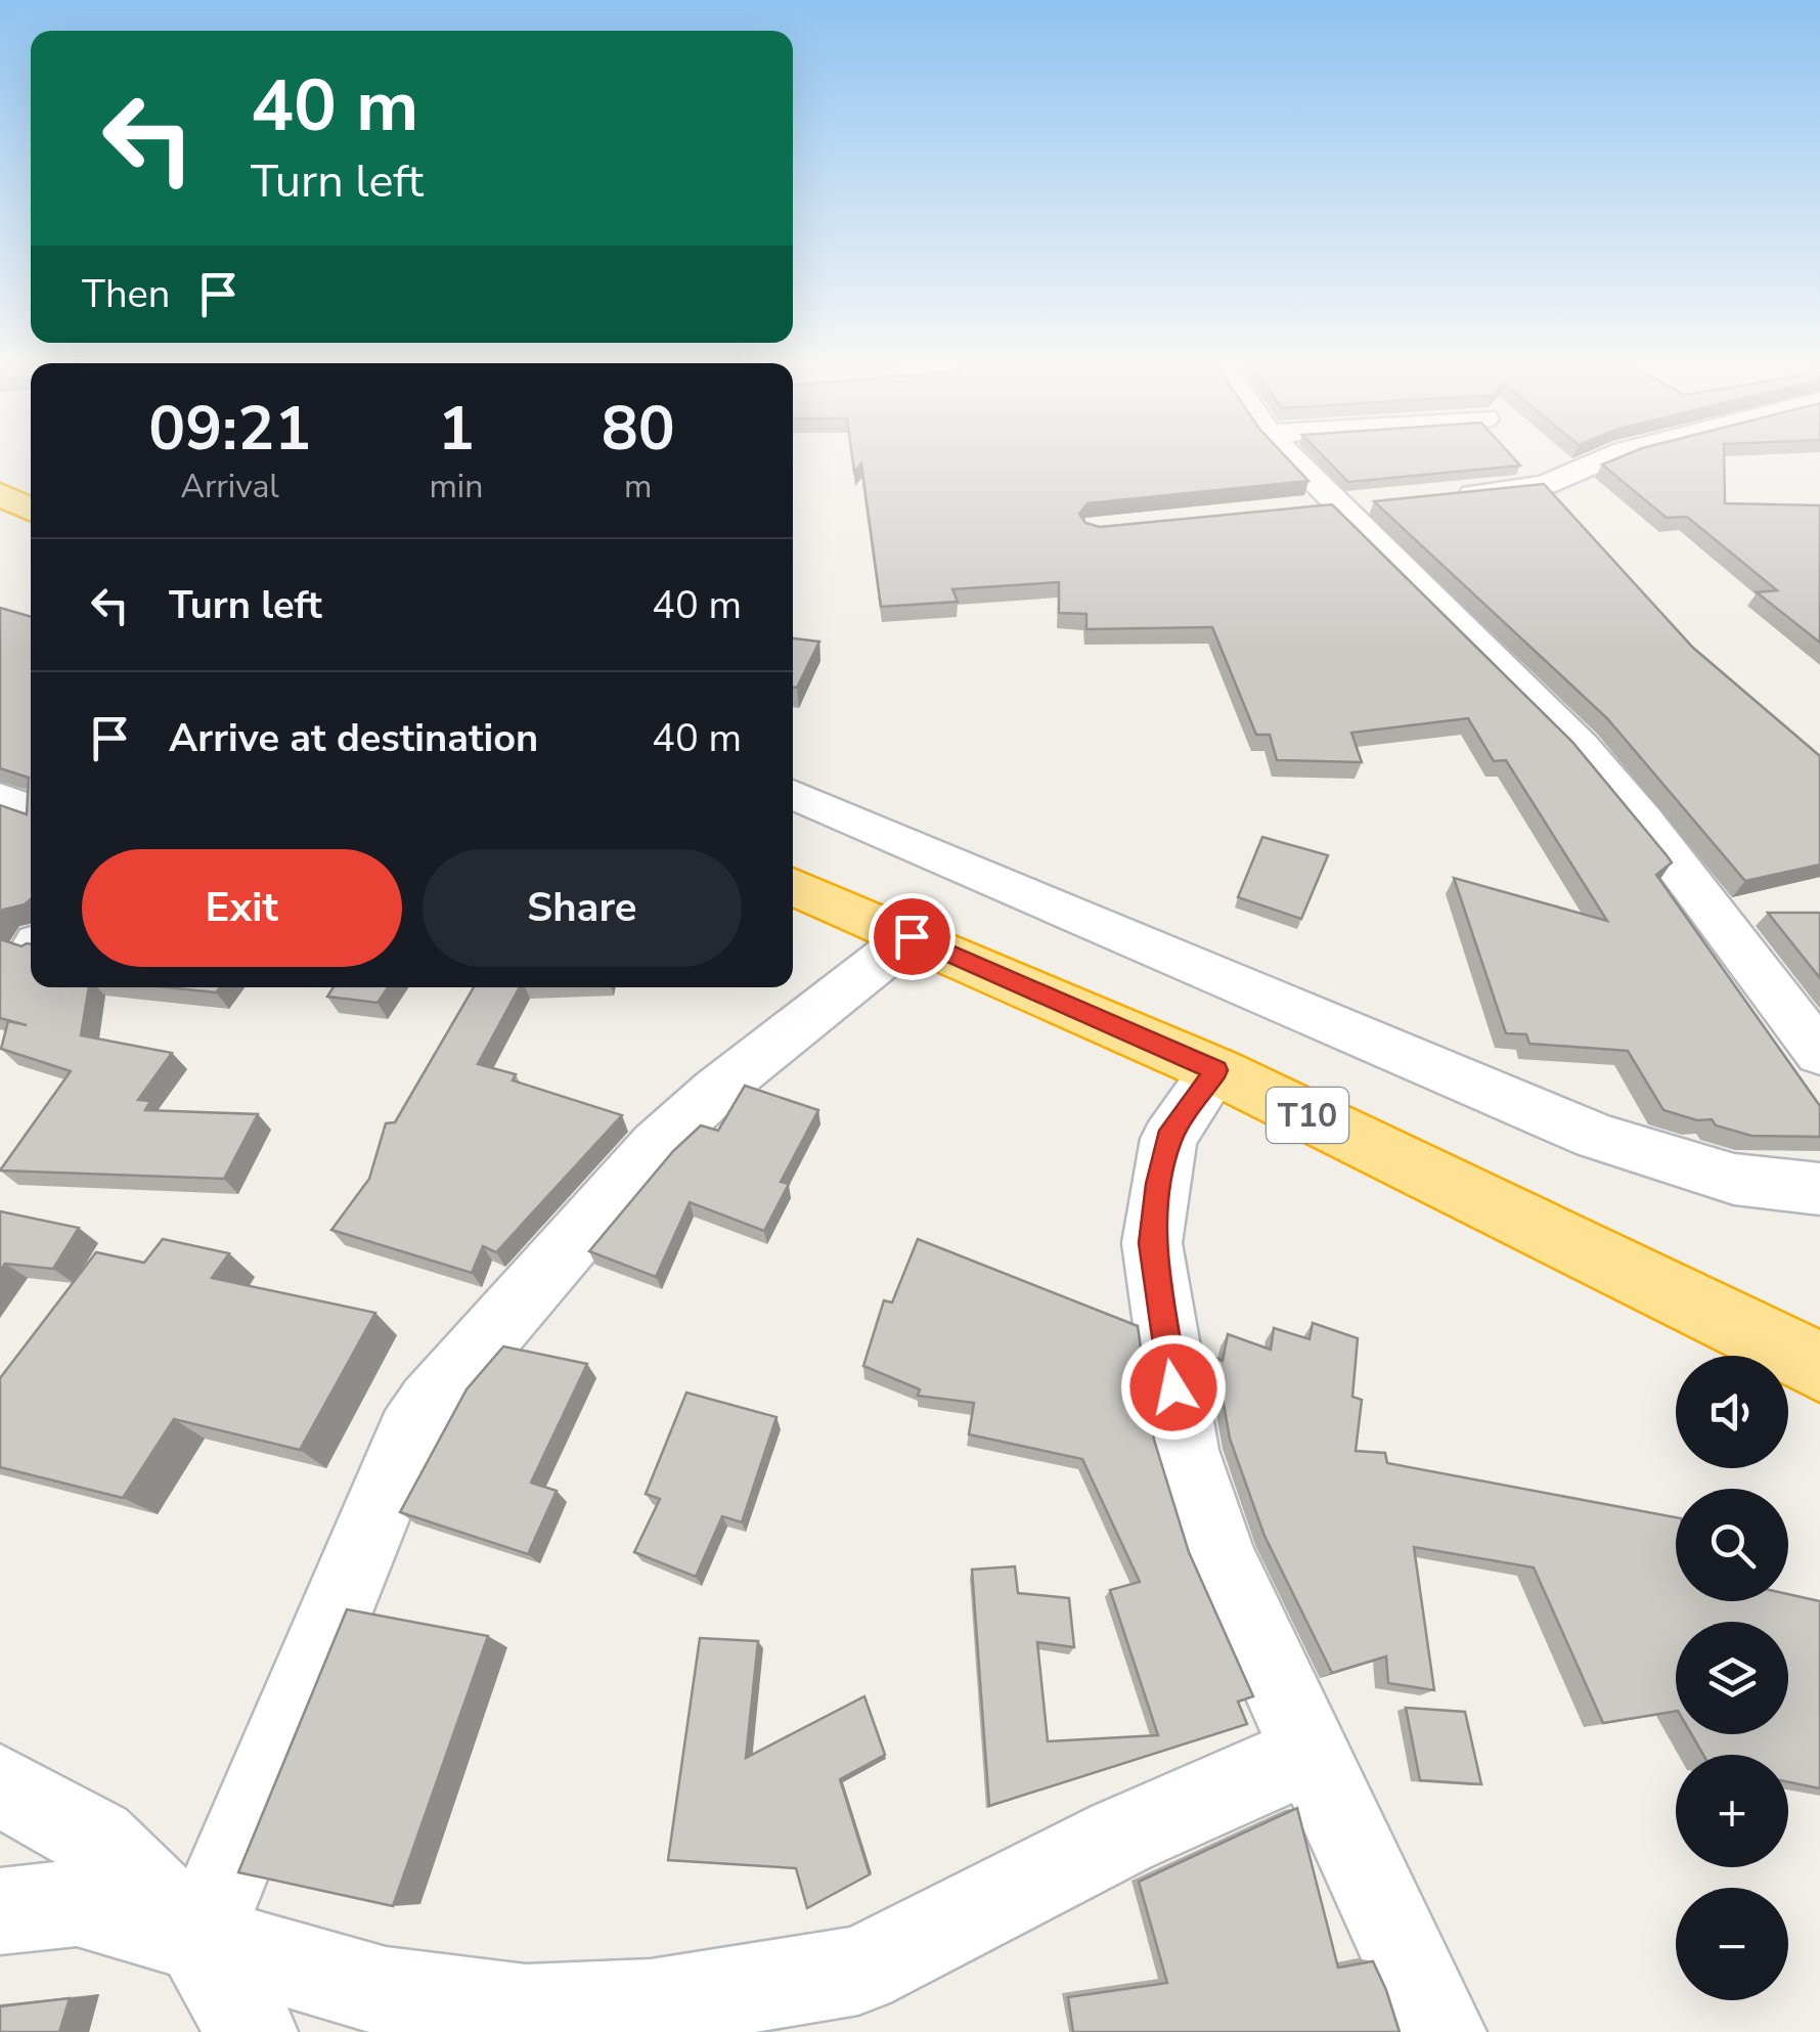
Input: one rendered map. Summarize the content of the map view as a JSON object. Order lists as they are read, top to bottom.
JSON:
{
  "streets": {
    "highway": ["T10"]
  },
  "page": {
    "turn": ["40 m", "Turn left"],
    "then": "Then",
    "eta": [
      "09:21",
      "Arrival",
      "1",
      "min",
      "80",
      "m"
    ],
    "list": [
      {
        "name": "Turn left",
        "value": "40 m"
      },
      {
        "name": "Arrive at destination",
        "value": "40 m"
      }
    ],
    "buttons": ["Exit", "Share"],
    "map_buttons": ["+", "−"]
  }
}
